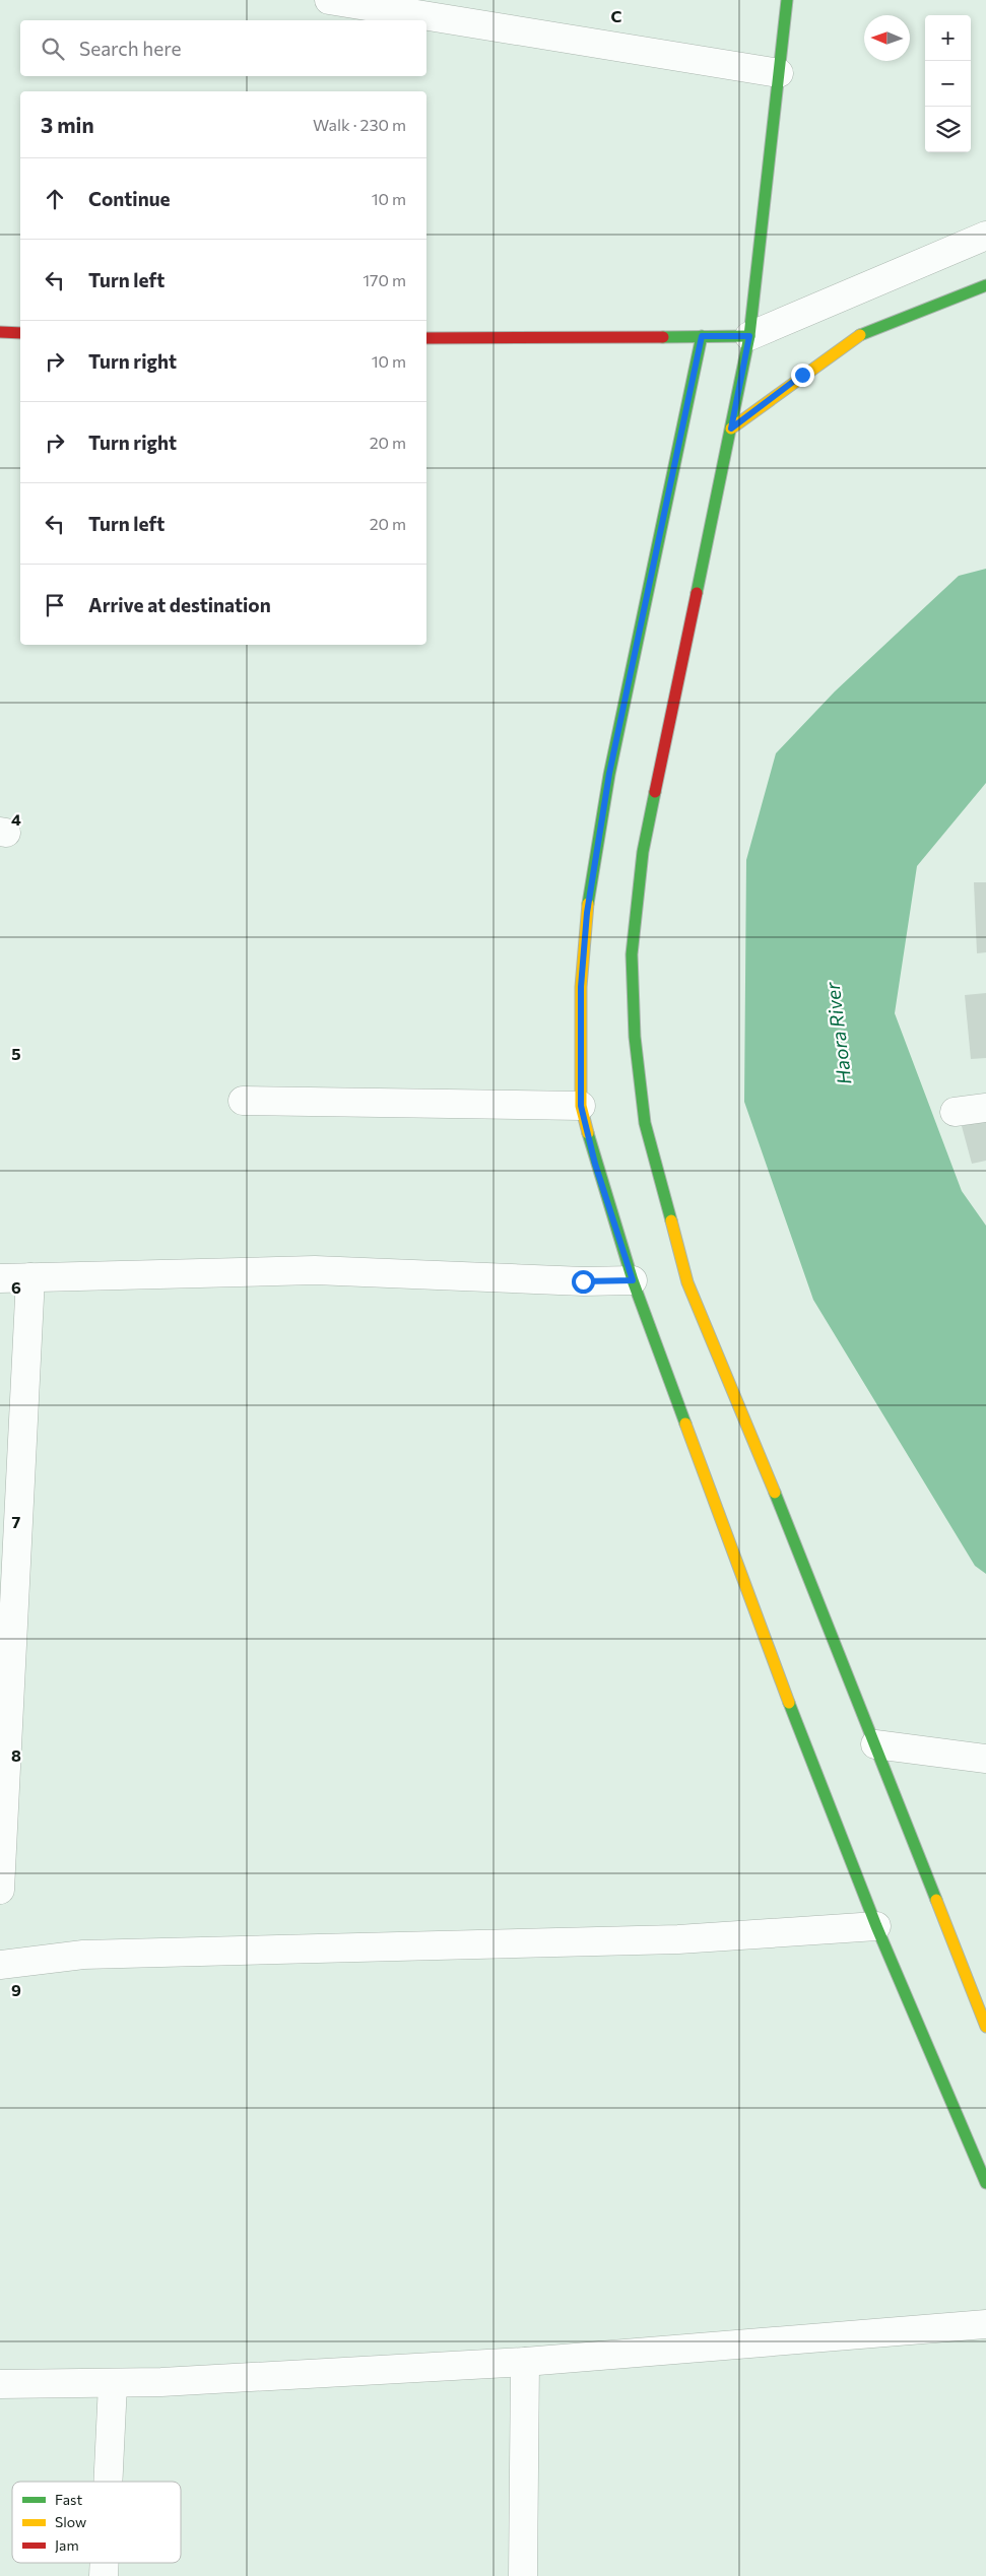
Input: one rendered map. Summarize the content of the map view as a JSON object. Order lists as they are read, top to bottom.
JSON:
{
  "water": ["Haora River"],
  "legend": ["Fast", "Slow", "Jam"],
  "north": "left",
  "page": {
    "map_buttons": ["+", "−"],
    "search": "Search here",
    "heading": ["3 min", "Walk · 230 m"],
    "list": [
      ["Continue", "10 m"],
      ["Turn left", "170 m"],
      ["Turn right", "10 m"],
      ["Turn right", "20 m"],
      ["Turn left", "20 m"],
      "Arrive at destination"
    ]
  },
  "grid": {
    "columns": ["C"],
    "rows": [
      "4",
      "5",
      "6",
      "7",
      "8",
      "9"
    ]
  }
}
